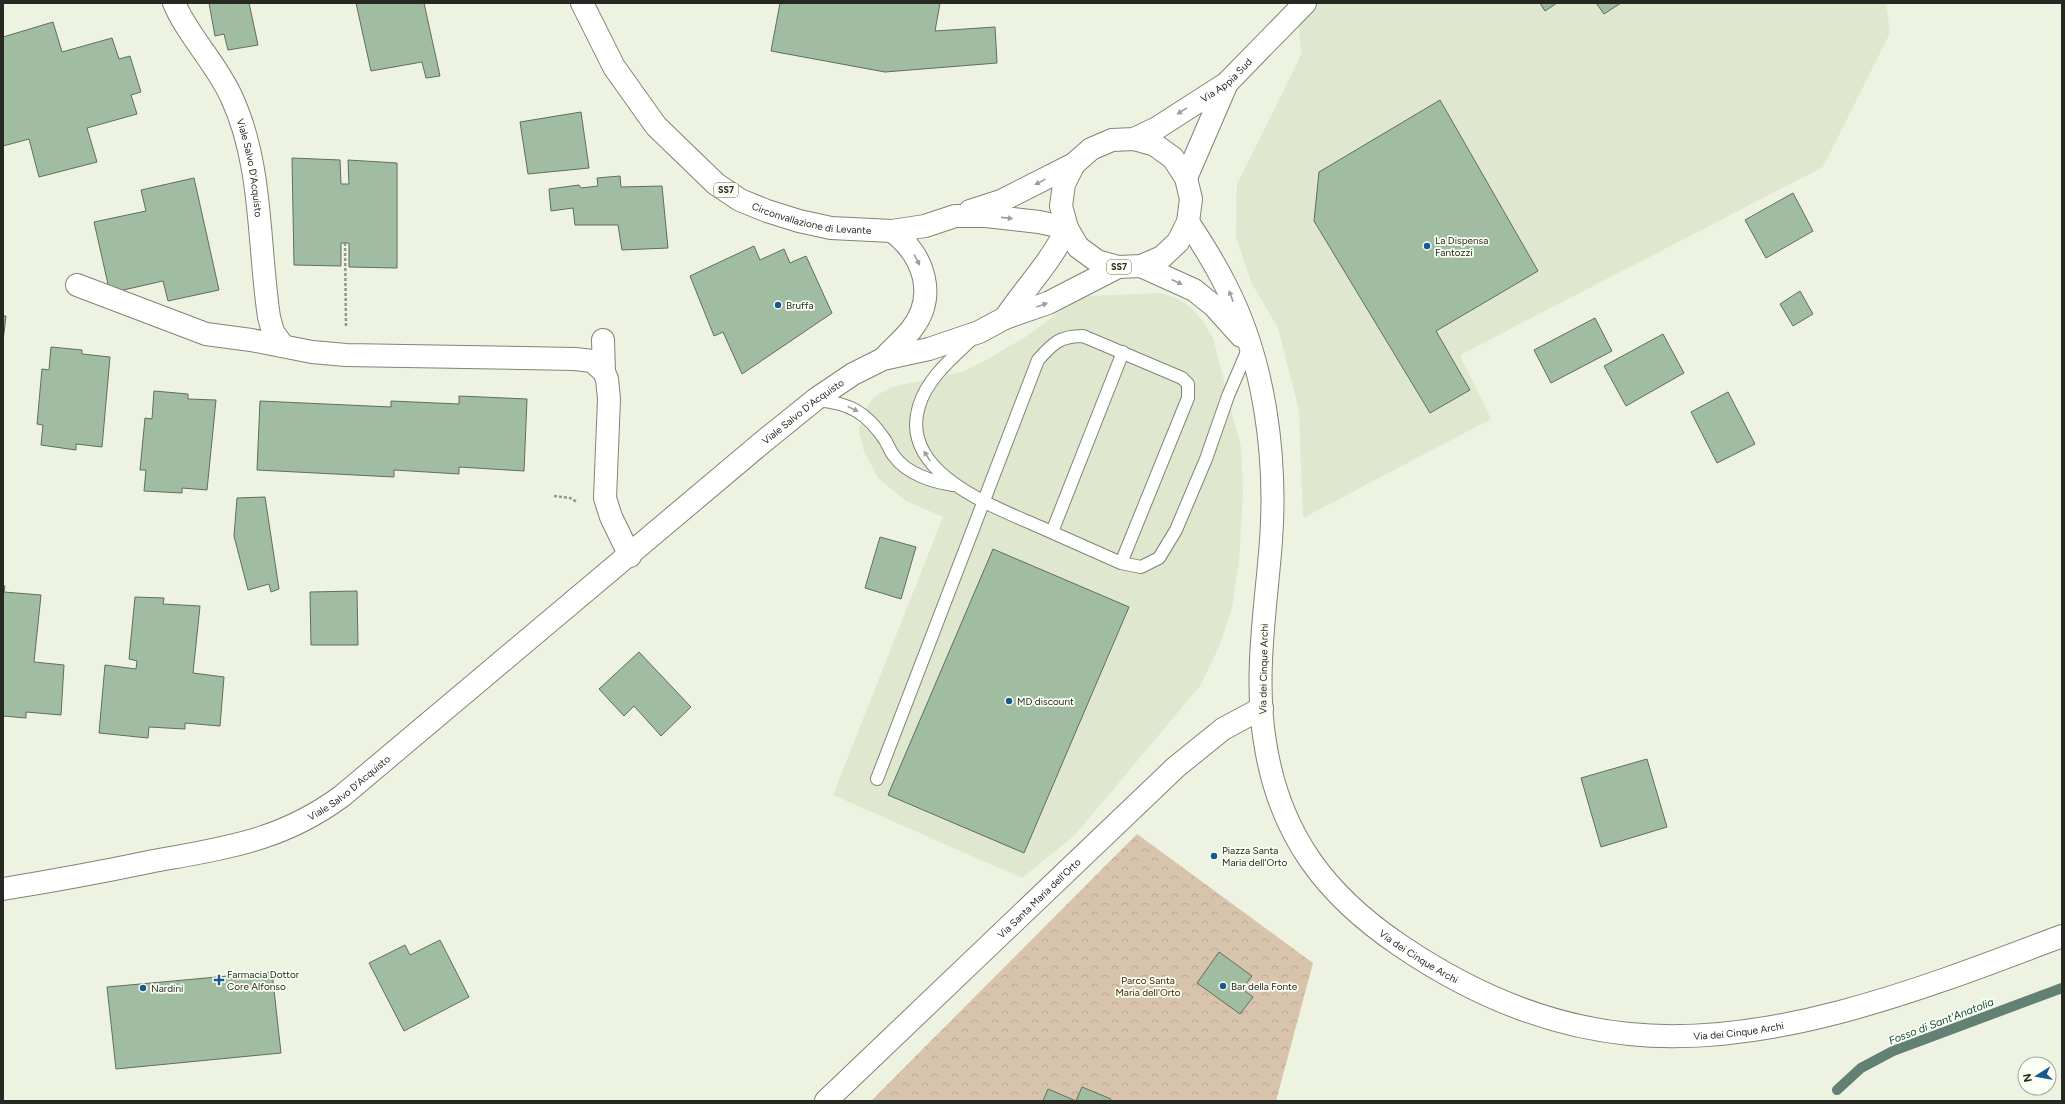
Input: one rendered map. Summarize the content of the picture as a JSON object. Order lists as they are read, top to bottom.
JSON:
{
  "streets": {
    "main road": [
      "Via Appia Sud",
      "Viale Salvo D'Acquisto",
      "SS7",
      "Circonvallazione di Levante",
      "Via dei Cinque Archi",
      "Via Santa Maria dell'Orto"
    ]
  },
  "crossings": [
    ["Via Appia Sud", "Viale Salvo D'Acquisto"],
    ["Via Appia Sud", "SS7"],
    ["Via Appia Sud", "Circonvallazione di Levante"],
    ["Via Appia Sud", "Via dei Cinque Archi"],
    ["Viale Salvo D'Acquisto", "SS7"],
    ["Viale Salvo D'Acquisto", "Circonvallazione di Levante"],
    ["Viale Salvo D'Acquisto", "Via dei Cinque Archi"],
    ["SS7", "Circonvallazione di Levante"],
    ["SS7", "Via dei Cinque Archi"],
    ["Circonvallazione di Levante", "Via dei Cinque Archi"],
    ["Via dei Cinque Archi", "Via Santa Maria dell'Orto"]
  ],
  "one_way": ["Via Appia Sud"],
  "water": ["Fosso di Sant'Anatolia"],
  "parks": ["Parco Santa Maria dell'Orto"],
  "places": {
    "other": [
      "La Dispensa Fantozzi",
      "Bruffa",
      "MD discount",
      "Piazza Santa Maria dell'Orto",
      "Bar della Fonte",
      "Nardini"
    ],
    "health": ["Farmacia Dottor Core Alfonso"]
  },
  "north": "left"
}
